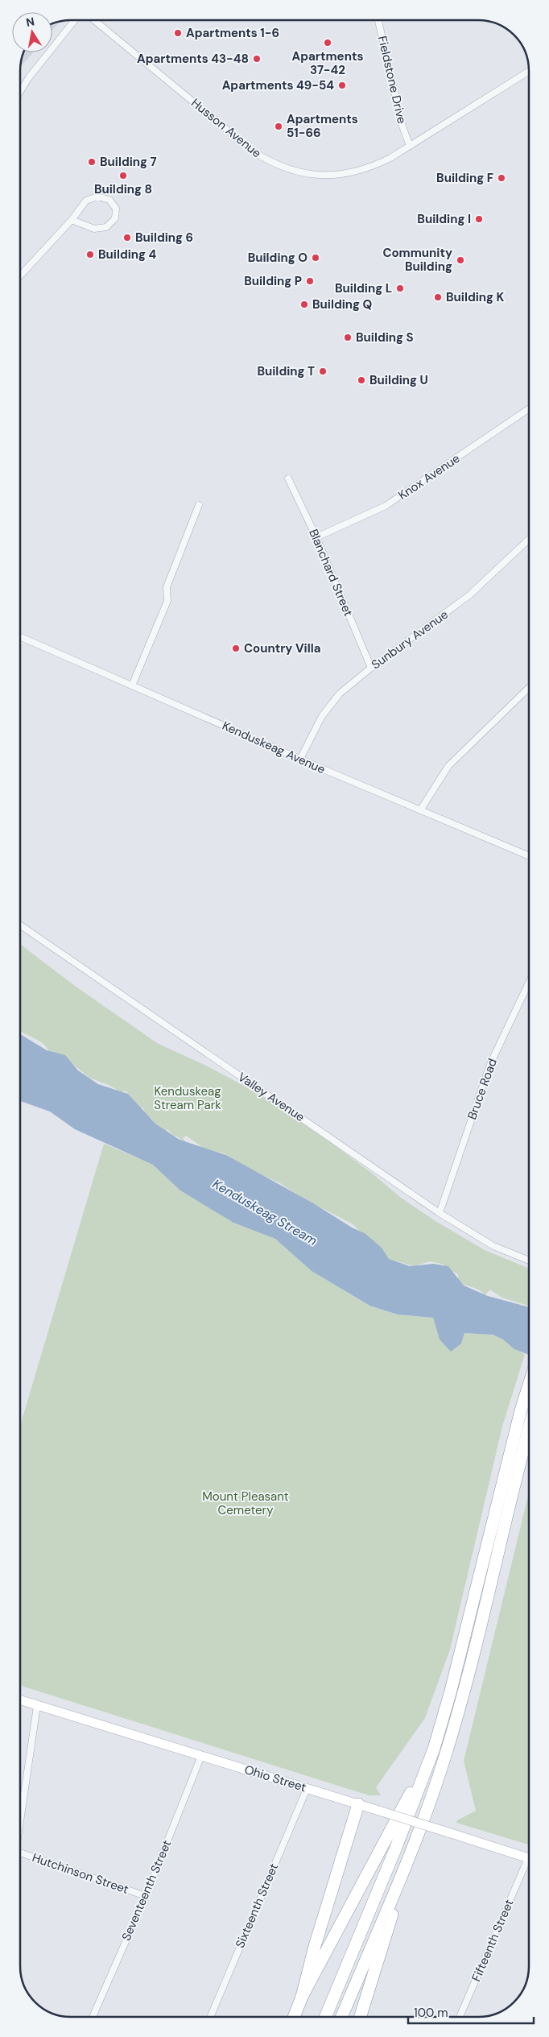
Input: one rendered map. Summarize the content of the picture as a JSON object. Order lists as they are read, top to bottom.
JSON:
{
  "streets": {
    "street": [
      "Fieldstone Drive",
      "Husson Avenue",
      "Knox Avenue",
      "Blanchard Street",
      "Sunbury Avenue",
      "Kenduskeag Avenue",
      "Bruce Road",
      "Valley Avenue",
      "Ohio Street",
      "Hutchinson Street",
      "Seventeenth Street",
      "Sixteenth Street",
      "Fifteenth Street"
    ]
  },
  "crossings": [
    ["Fieldstone Drive", "Husson Avenue"],
    ["Knox Avenue", "Blanchard Street"],
    ["Blanchard Street", "Sunbury Avenue"],
    ["Sunbury Avenue", "Kenduskeag Avenue"],
    ["Bruce Road", "Valley Avenue"],
    ["Ohio Street", "Seventeenth Street"],
    ["Ohio Street", "Sixteenth Street"],
    ["Hutchinson Street", "Seventeenth Street"]
  ],
  "water": ["Kenduskeag Stream"],
  "parks": ["Kenduskeag Stream Park", "Mount Pleasant Cemetery"],
  "places": [
    "Apartments 1-6",
    "Apartments 37-42",
    "Apartments 43-48",
    "Apartments 49-54",
    "Apartments 51-66",
    "Building 7",
    "Building 8",
    "Building F",
    "Building I",
    "Building 6",
    "Building 4",
    "Building O",
    "Community Building",
    "Building P",
    "Building L",
    "Building K",
    "Building Q",
    "Building S",
    "Building T",
    "Building U",
    "Country Villa"
  ],
  "scale_bar": "100 m",
  "north": "top"
}
